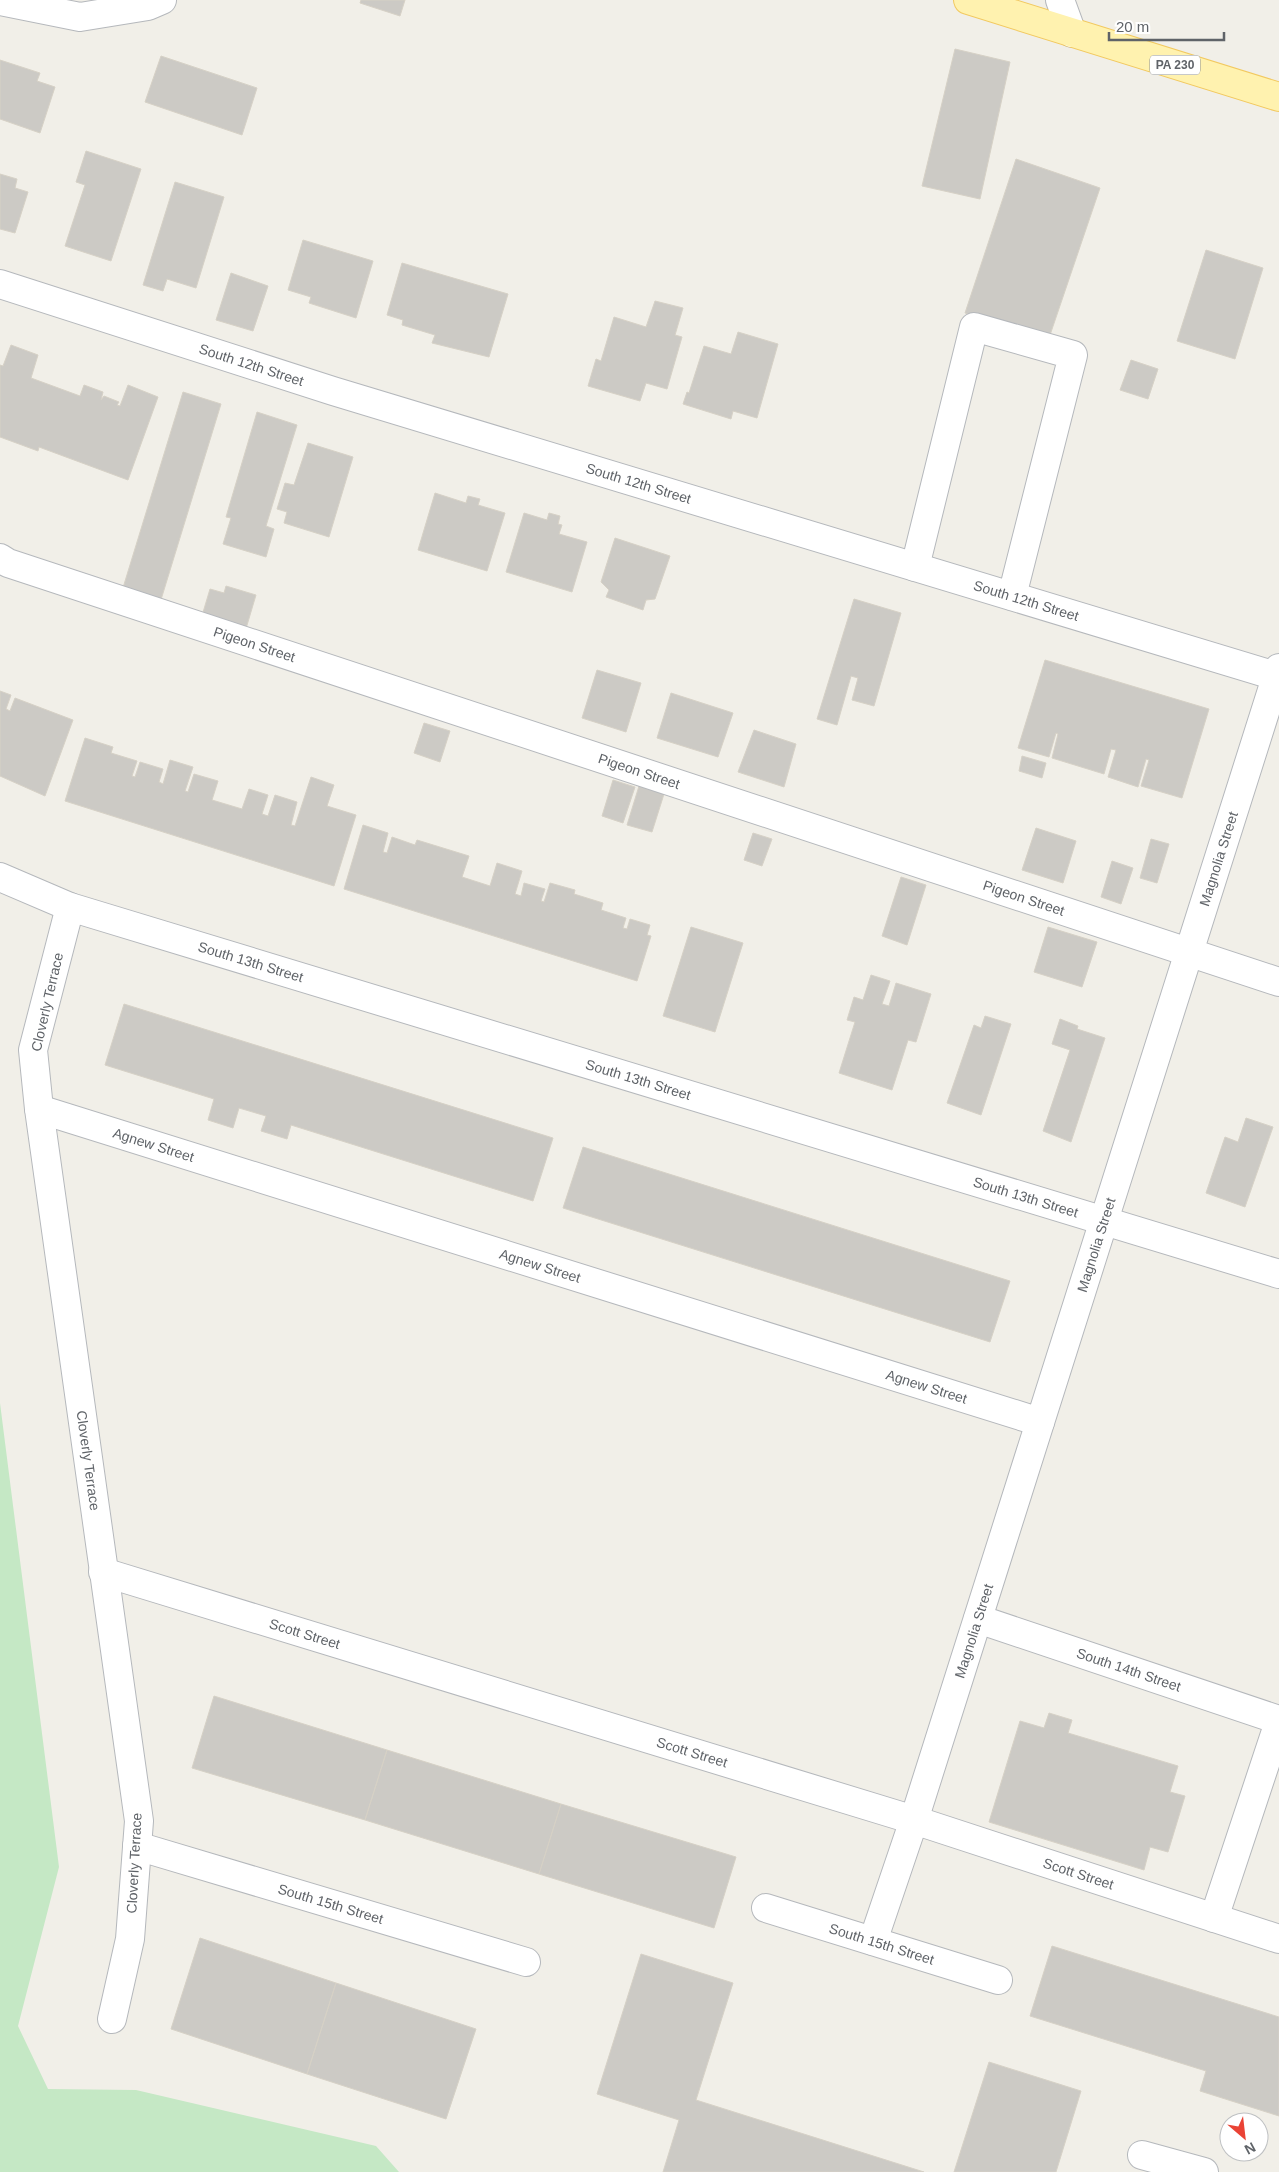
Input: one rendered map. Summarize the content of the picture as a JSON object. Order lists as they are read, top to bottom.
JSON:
{
  "streets": {
    "main road": ["PA 230"],
    "street": [
      "South 12th Street",
      "Pigeon Street",
      "Magnolia Street",
      "South 13th Street",
      "Cloverly Terrace",
      "Agnew Street",
      "Scott Street",
      "South 14th Street",
      "South 15th Street"
    ]
  },
  "crossings": [
    ["South 12th Street", "Magnolia Street"],
    ["Pigeon Street", "Magnolia Street"],
    ["Magnolia Street", "South 13th Street"],
    ["Magnolia Street", "Agnew Street"],
    ["Magnolia Street", "Scott Street"],
    ["Magnolia Street", "South 14th Street"],
    ["Magnolia Street", "South 15th Street"],
    ["South 13th Street", "Cloverly Terrace"],
    ["Cloverly Terrace", "Agnew Street"],
    ["Cloverly Terrace", "Scott Street"],
    ["Cloverly Terrace", "South 15th Street"]
  ],
  "scale_bar": "20 m",
  "north": "bottom right"
}
